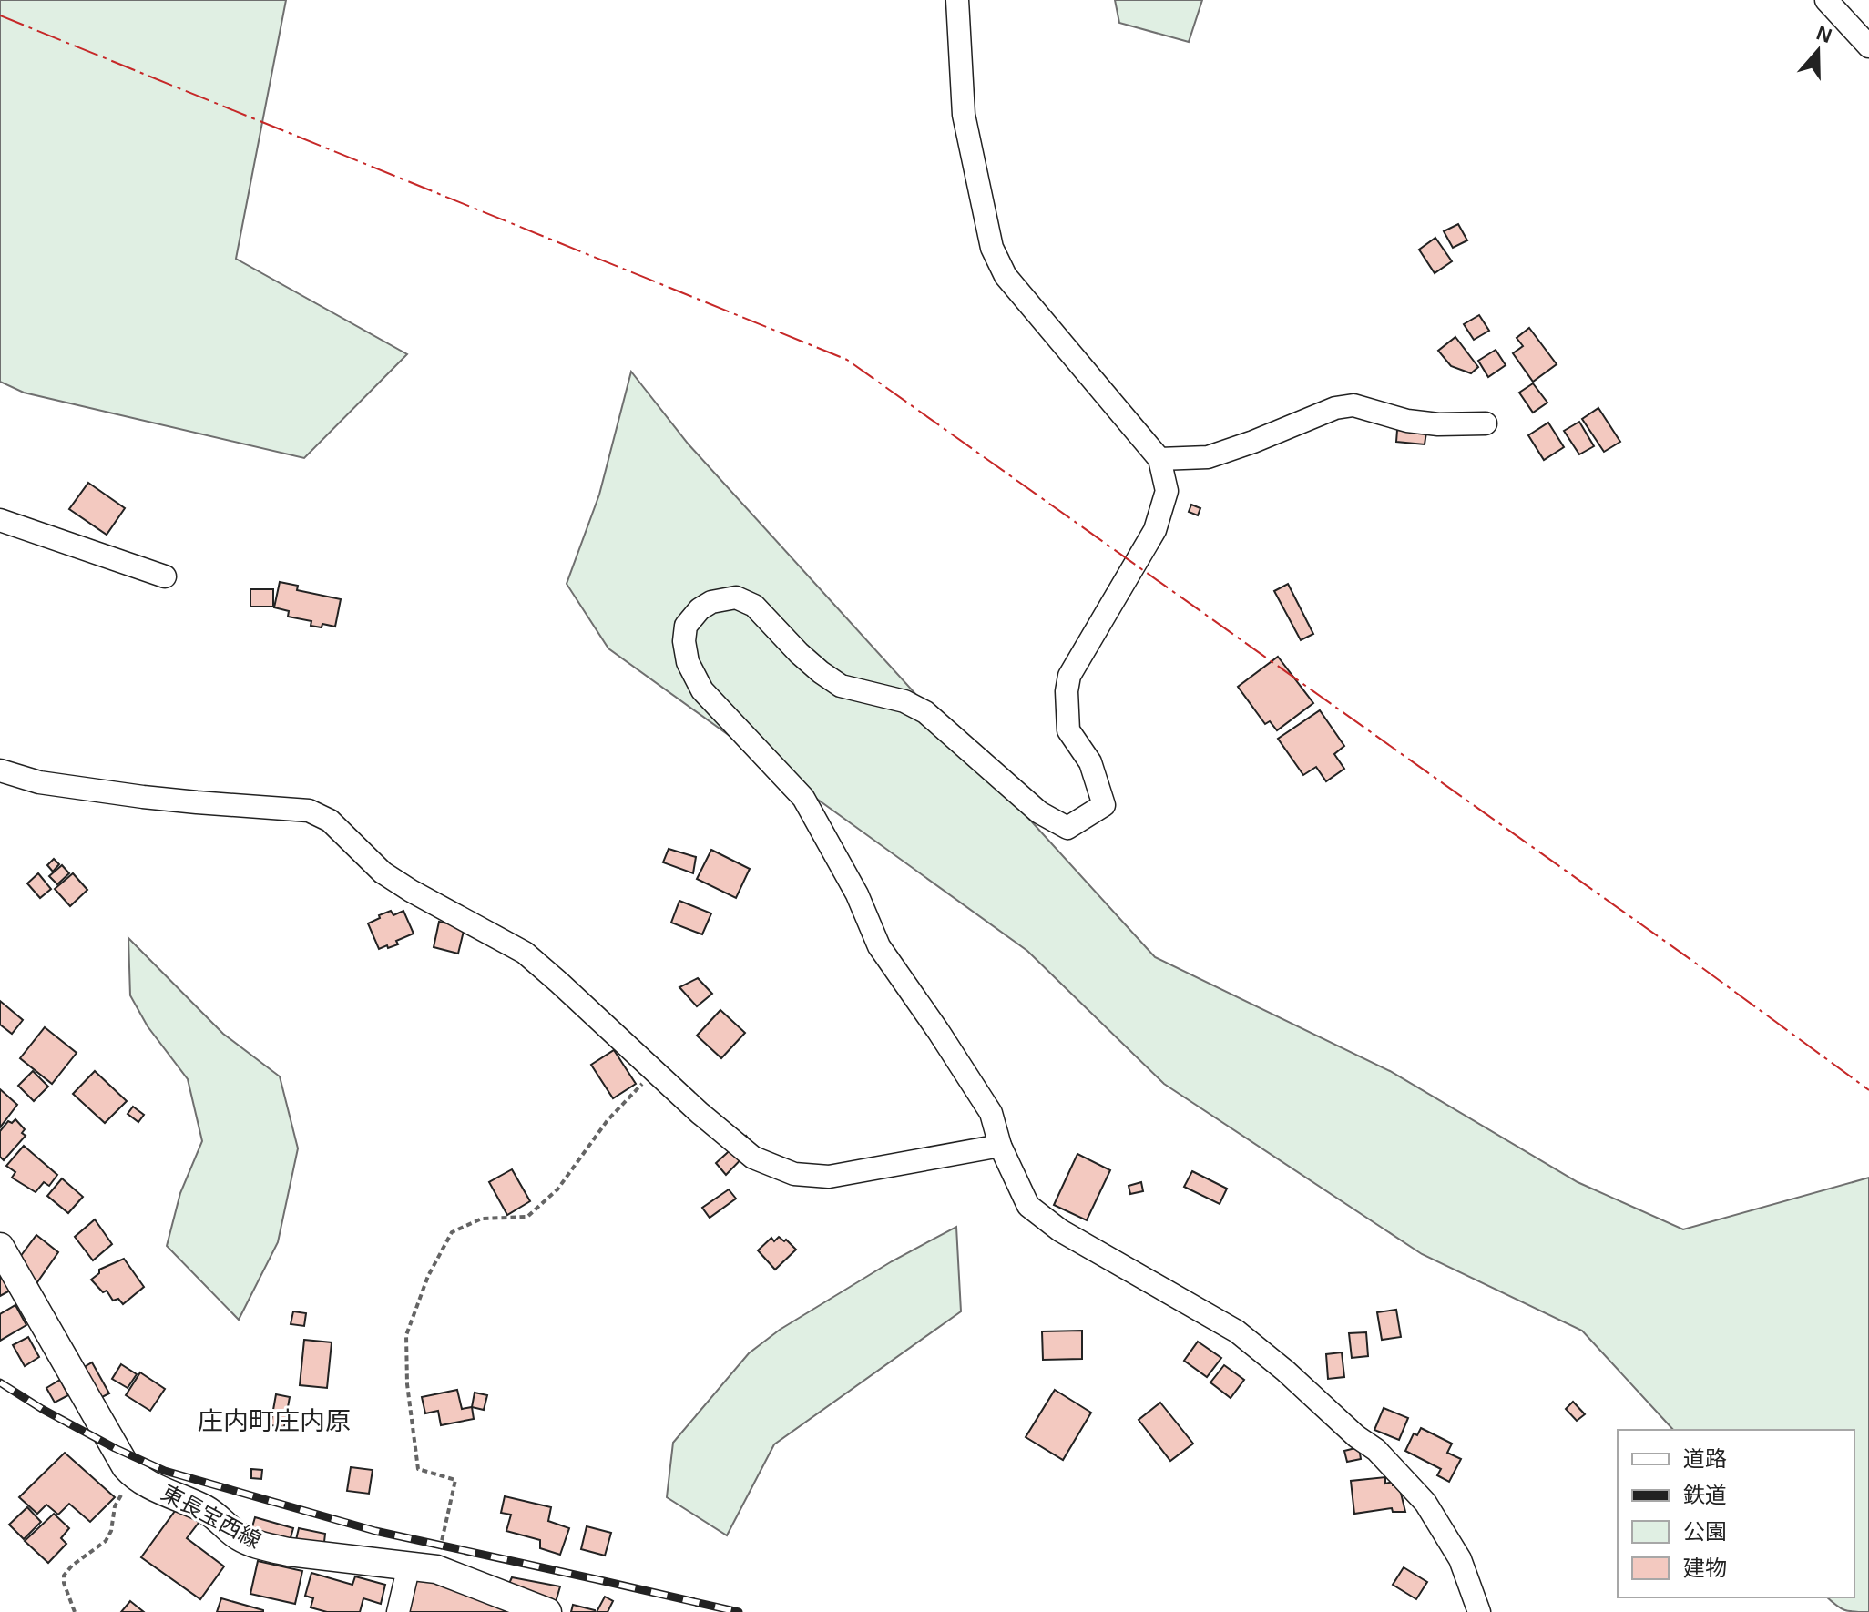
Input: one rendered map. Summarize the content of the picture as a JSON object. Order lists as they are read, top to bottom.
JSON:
{
  "streets": {
    "main road": ["東長宝西線"]
  },
  "districts": ["庄内町庄内原"],
  "legend": [
    "道路",
    "鉄道",
    "公園",
    "建物"
  ],
  "north": "top"
}
